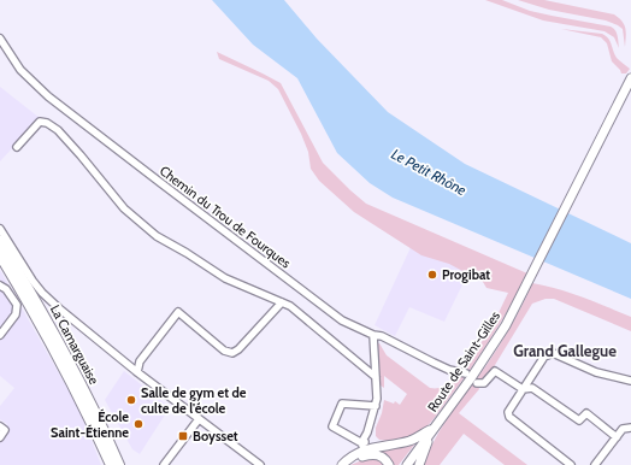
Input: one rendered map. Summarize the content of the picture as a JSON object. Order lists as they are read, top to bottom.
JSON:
{
  "streets": {
    "highway": ["La Camarguaise"],
    "main road": ["Route de Saint-Gilles"],
    "street": ["Chemin du Trou de Fourques"]
  },
  "districts": ["Grand Gallegue"],
  "water": ["Le Petit Rhône"],
  "places": {
    "other": ["Progibat", "Salle de gym et de culte de l'école", "École Saint-Étienne"],
    "transit": ["Boysset"]
  }
}
